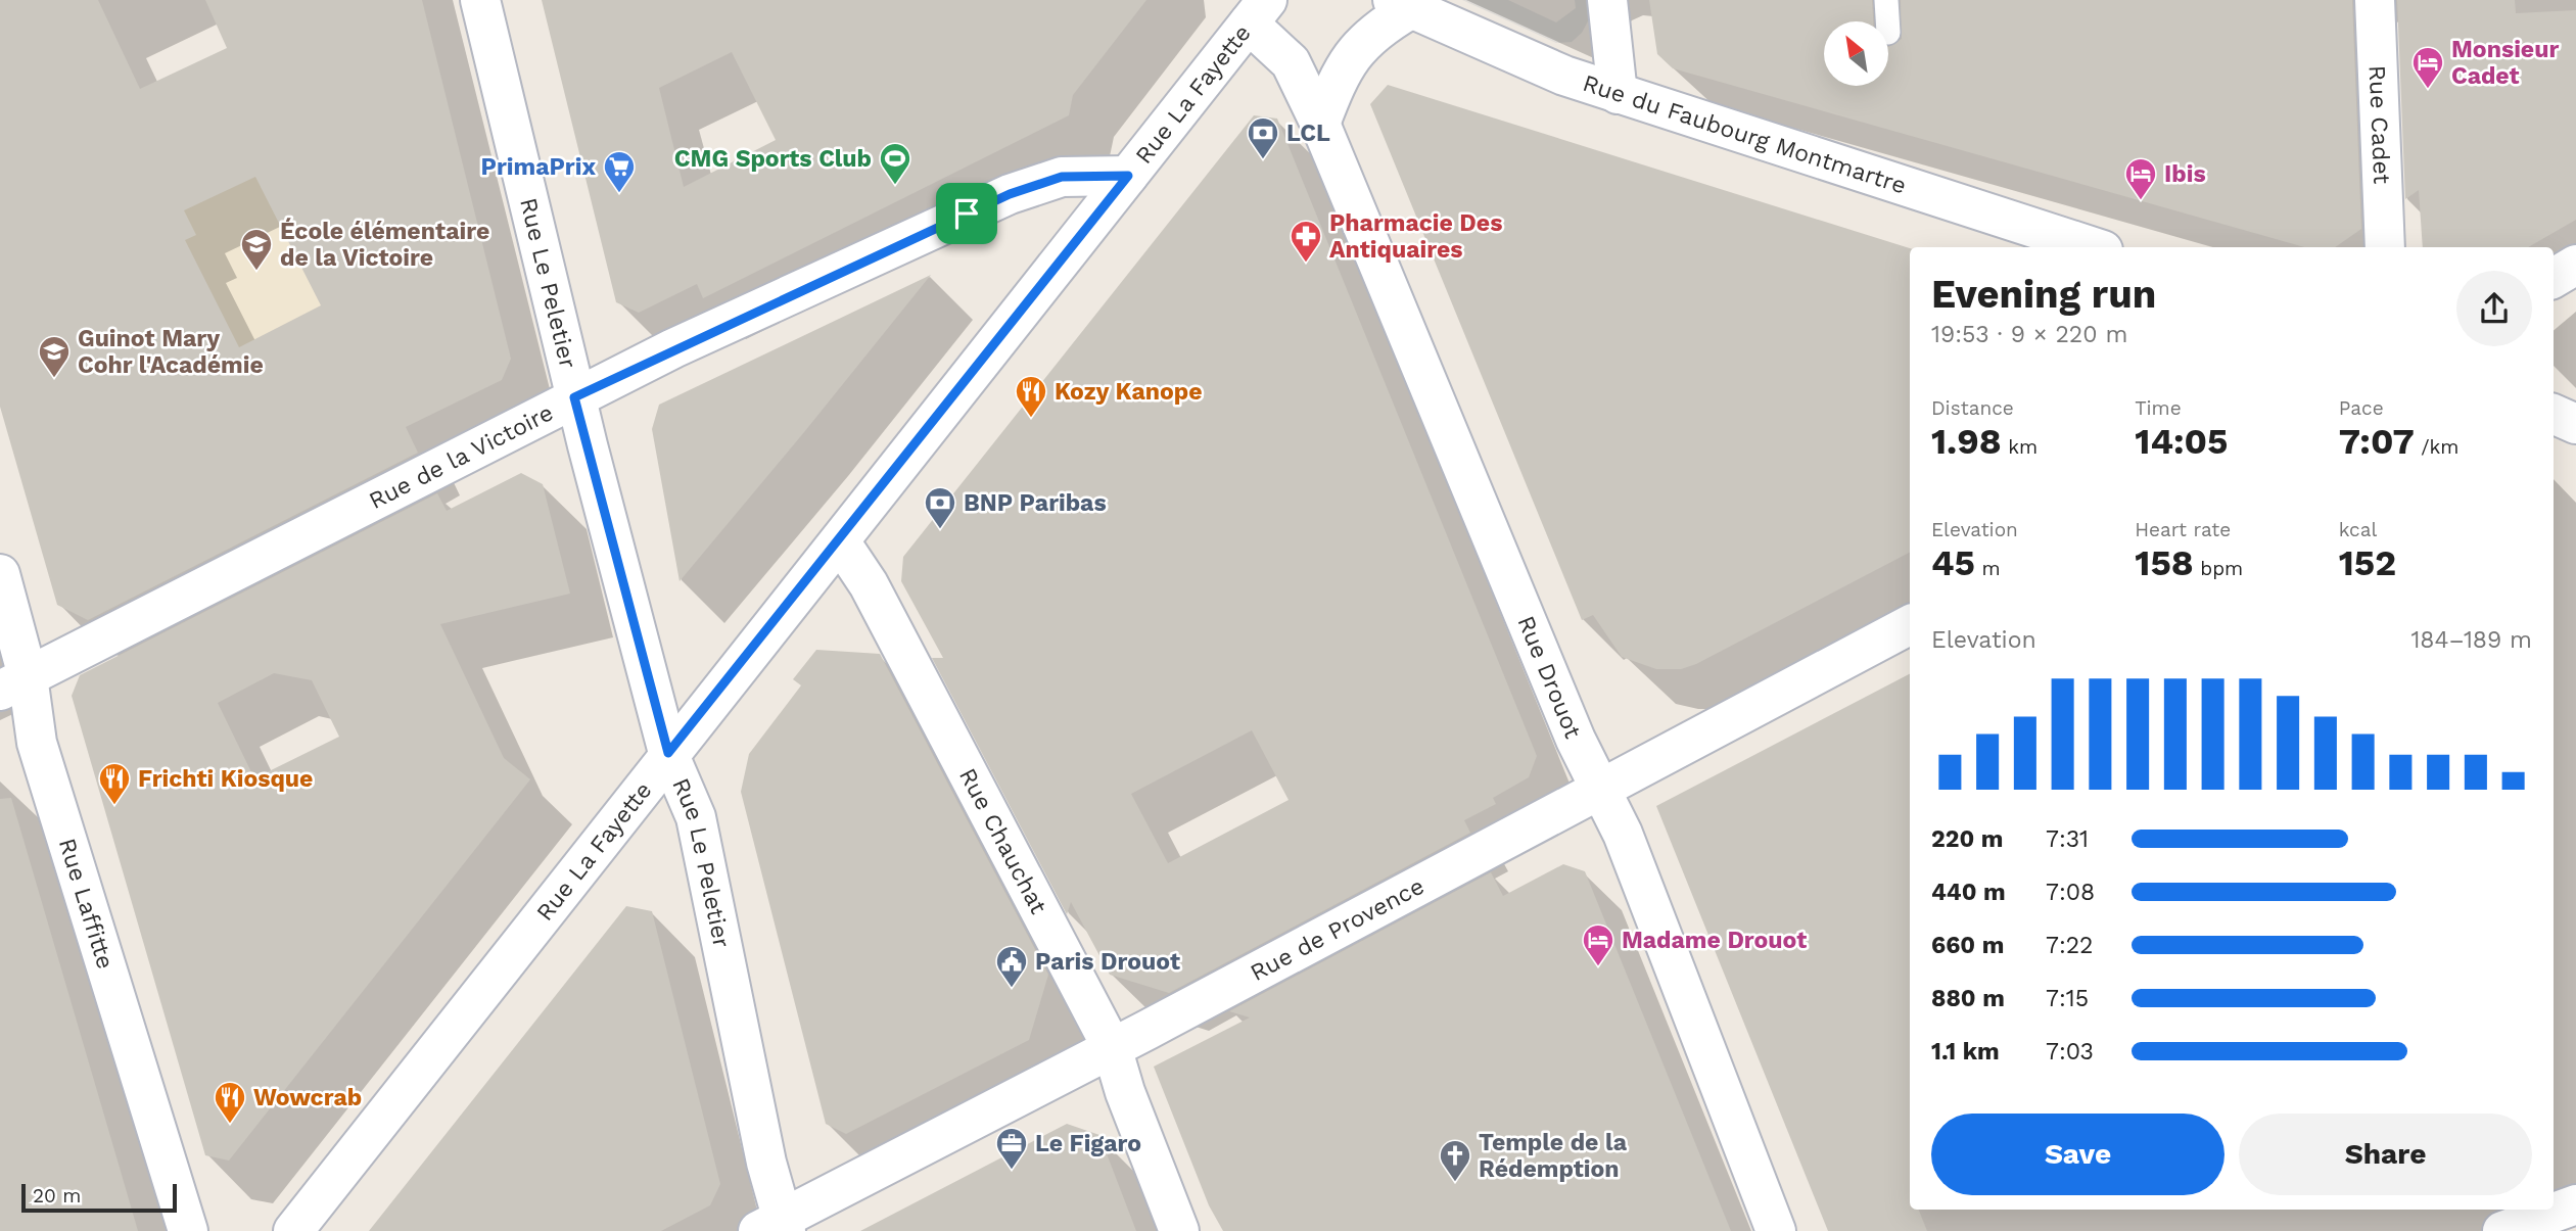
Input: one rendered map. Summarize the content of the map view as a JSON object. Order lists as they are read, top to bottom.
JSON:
{
  "streets": {
    "street": [
      "Rue La Fayette",
      "Rue Cadet",
      "Rue du Faubourg Montmartre",
      "Rue Le Peletier",
      "Rue de la Victoire",
      "Rue Drouot",
      "Rue Chauchat",
      "Rue Laffitte",
      "Rue de Provence"
    ]
  },
  "crossings": [
    ["Rue La Fayette", "Rue Le Peletier"],
    ["Rue La Fayette", "Rue de la Victoire"],
    ["Rue La Fayette", "Rue Drouot"],
    ["Rue La Fayette", "Rue Chauchat"],
    ["Rue Le Peletier", "Rue de la Victoire"],
    ["Rue Le Peletier", "Rue de Provence"],
    ["Rue de la Victoire", "Rue Laffitte"],
    ["Rue Drouot", "Rue de Provence"],
    ["Rue Chauchat", "Rue de Provence"]
  ],
  "places": {
    "hotel": ["Monsieur Cadet", "Ibis", "Madame Drouot"],
    "bank": ["LCL", "BNP Paribas"],
    "sports": ["CMG Sports Club"],
    "supermarket": ["PrimaPrix"],
    "pharmacy": ["Pharmacie Des Antiquaires"],
    "school or university": ["École élémentaire de la Victoire", "Guinot Mary Cohr l'Académie"],
    "restaurant": ["Kozy Kanope", "Frichti Kiosque", "Wowcrab"],
    "public building": ["Paris Drouot"],
    "office": ["Le Figaro"],
    "church": ["Temple de la Rédemption"]
  },
  "scale_bar": "20 m",
  "north": "top left",
  "page": {
    "heading": ["Evening run", "19:53 · 9 × 220 m"],
    "stats": [
      ["Distance", "1.98 km"],
      ["Time", "14:05"],
      ["Pace", "7:07 /km"],
      ["Elevation", "45 m"],
      ["Heart rate", "158 bpm"],
      ["kcal", "152"]
    ],
    "chart": ["Elevation", "184–189 m"],
    "list": [
      {
        "name": "220 m",
        "note": "7:31"
      },
      {
        "name": "440 m",
        "note": "7:08"
      },
      {
        "name": "660 m",
        "note": "7:22"
      },
      {
        "name": "880 m",
        "note": "7:15"
      },
      {
        "name": "1.1 km",
        "note": "7:03"
      }
    ],
    "buttons": ["Save", "Share"],
    "scale": "20 m"
  }
}
